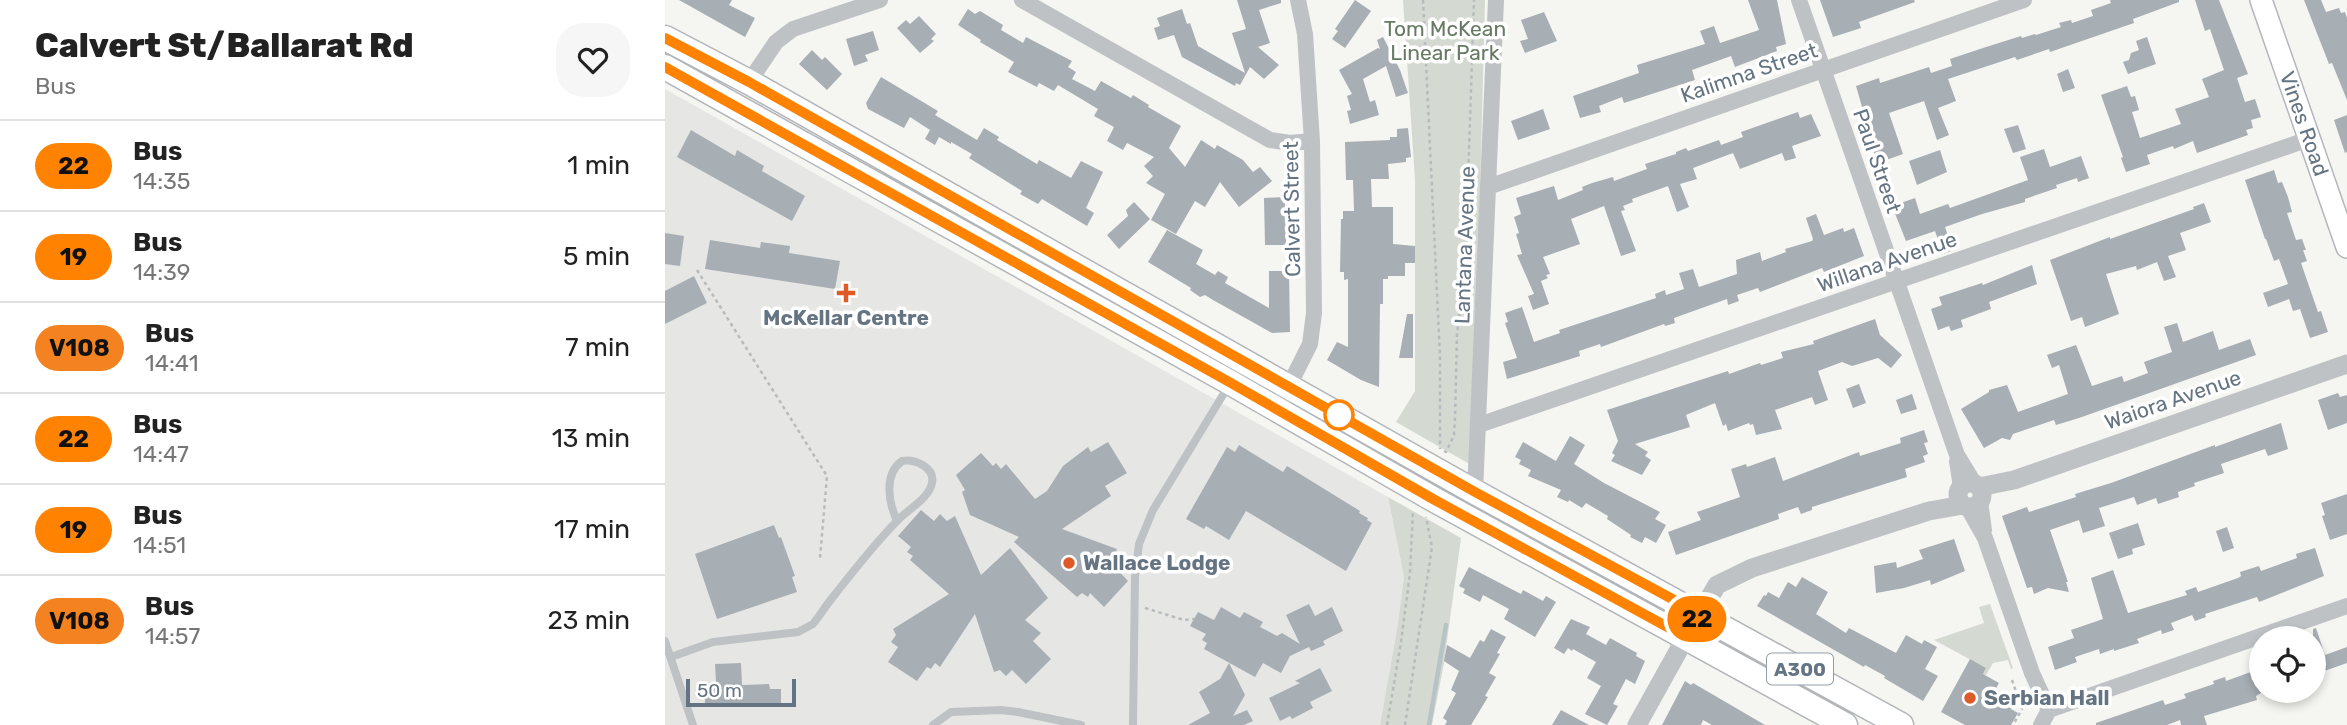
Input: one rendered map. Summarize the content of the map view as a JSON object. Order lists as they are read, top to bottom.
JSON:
{
  "streets": {
    "highway": ["A300"],
    "main road": ["Vines Road"],
    "street": [
      "Kalimna Street",
      "Paul Street",
      "Calvert Street",
      "Lantana Avenue",
      "Willana Avenue",
      "Waiora Avenue"
    ]
  },
  "crossings": [
    ["Kalimna Street", "Paul Street"],
    ["Kalimna Street", "Lantana Avenue"],
    ["Vines Road", "Willana Avenue"],
    ["Paul Street", "Willana Avenue"],
    ["Paul Street", "Waiora Avenue"],
    ["Calvert Street", "A300"],
    ["Lantana Avenue", "Willana Avenue"],
    ["Lantana Avenue", "A300"],
    ["Waiora Avenue", "A300"]
  ],
  "parks": ["Tom McKean Linear Park"],
  "places": {
    "health": ["McKellar Centre"],
    "other": ["Wallace Lodge", "Serbian Hall"]
  },
  "lines": ["bus line 22"],
  "scale_bar": "50 m",
  "page": {
    "heading": ["Calvert St/Ballarat Rd", "Bus"],
    "on_map": "22",
    "list": [
      {
        "mark": "22",
        "name": "Bus",
        "note": "14:35",
        "value": "1 min"
      },
      {
        "mark": "19",
        "name": "Bus",
        "note": "14:39",
        "value": "5 min"
      },
      {
        "mark": "V108",
        "name": "Bus",
        "note": "14:41",
        "value": "7 min"
      },
      {
        "mark": "22",
        "name": "Bus",
        "note": "14:47",
        "value": "13 min"
      },
      {
        "mark": "19",
        "name": "Bus",
        "note": "14:51",
        "value": "17 min"
      },
      {
        "mark": "V108",
        "name": "Bus",
        "note": "14:57",
        "value": "23 min"
      }
    ],
    "scale": "50 m"
  }
}
